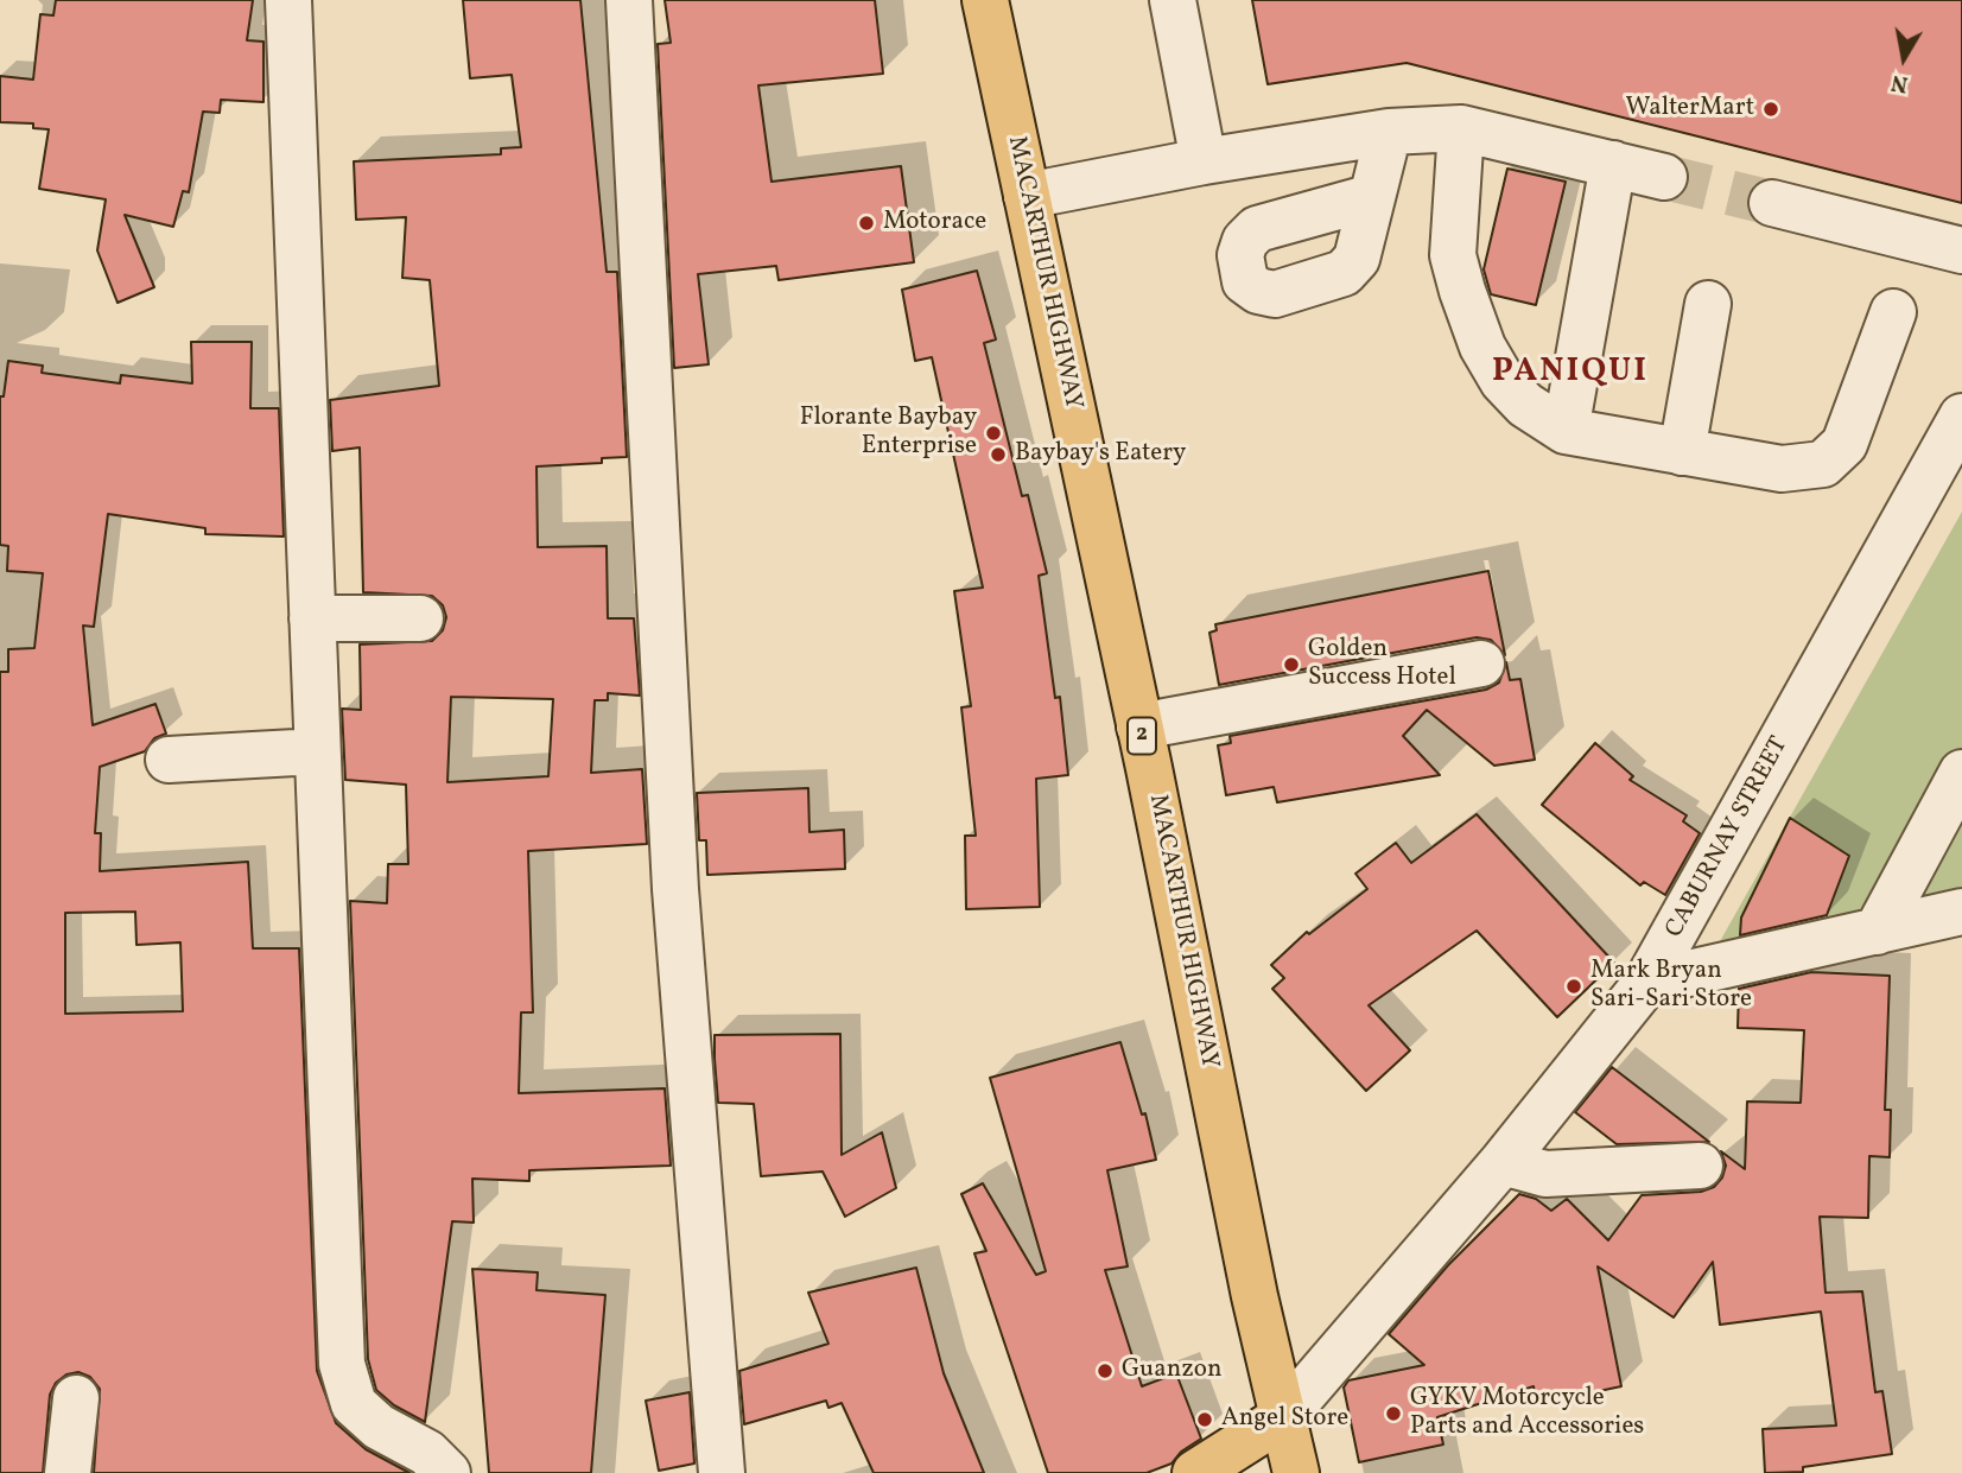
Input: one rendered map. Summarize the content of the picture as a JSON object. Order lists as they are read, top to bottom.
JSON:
{
  "streets": {
    "main road": ["MACARTHUR HIGHWAY", "2"],
    "street": ["CABURNAY STREET"]
  },
  "crossings": [
    ["MACARTHUR HIGHWAY", "CABURNAY STREET"]
  ],
  "districts": ["PANIQUI"],
  "places": [
    "WalterMart",
    "Motorace",
    "Florante Baybay Enterprise",
    "Baybay's Eatery",
    "Golden Success Hotel",
    "Mark Bryan Sari-Sari Store",
    "Guanzon",
    "GYKV Motorcycle Parts and Accessories",
    "Angel Store"
  ],
  "north": "bottom"
}
